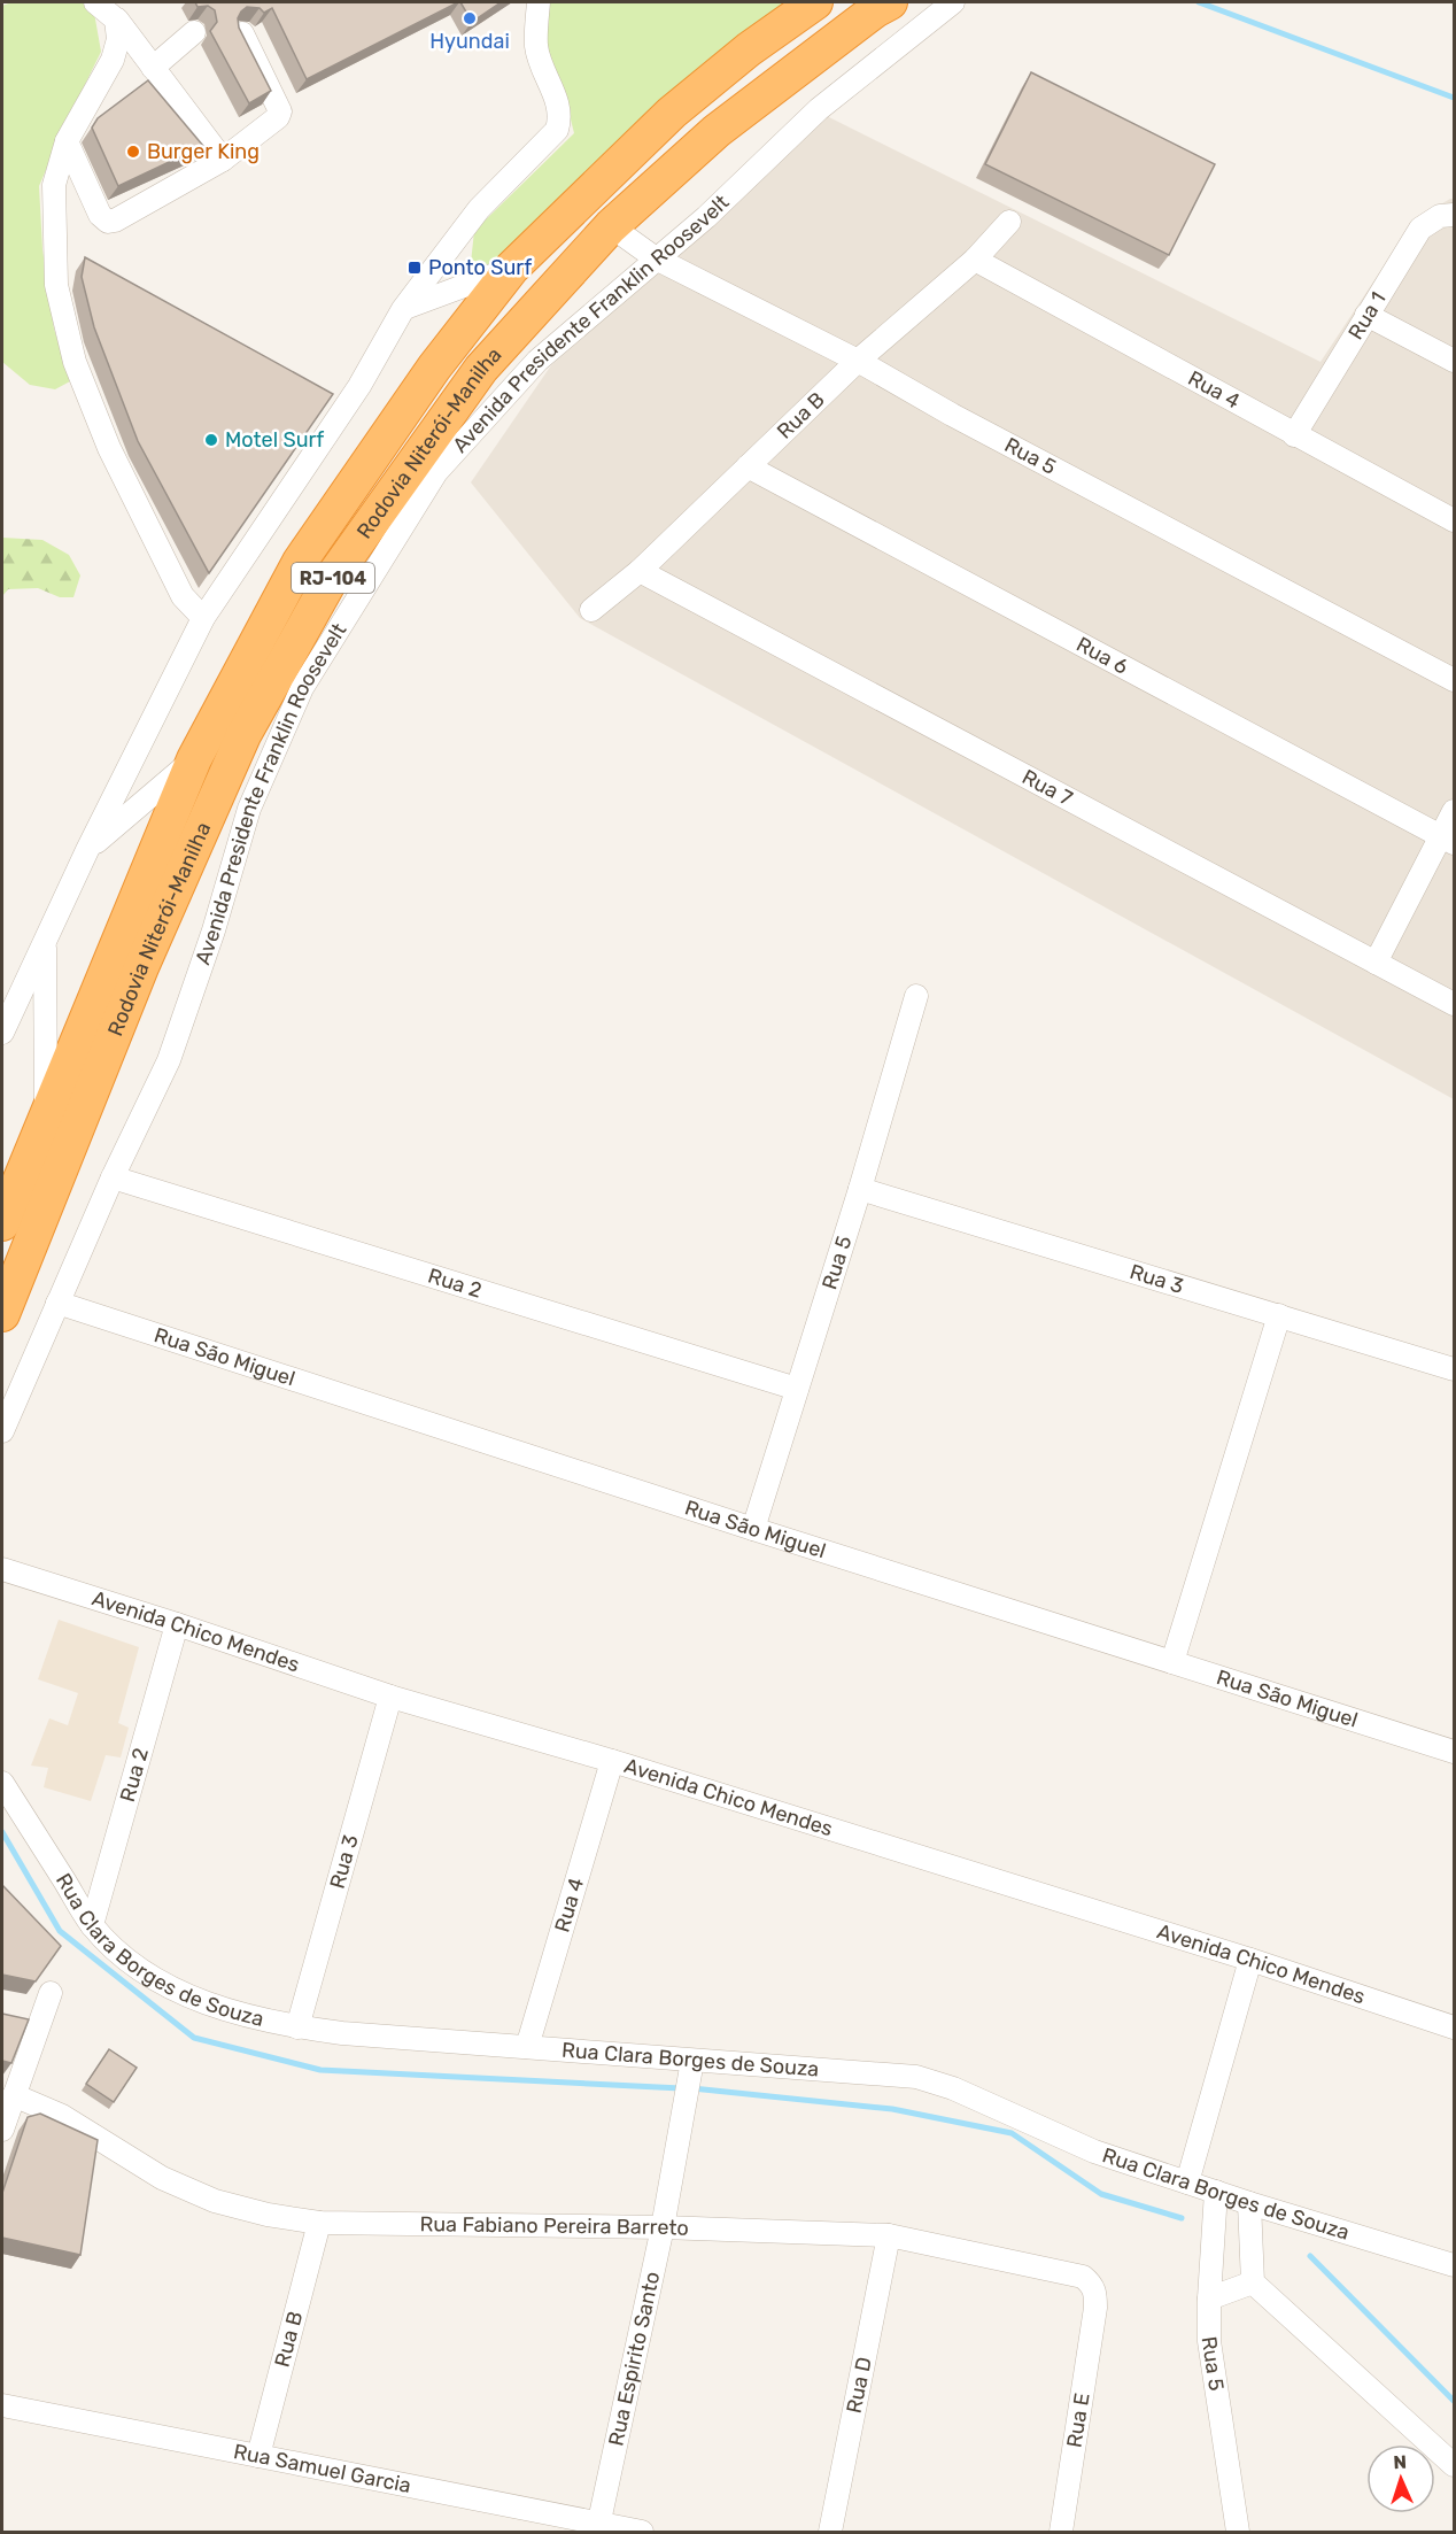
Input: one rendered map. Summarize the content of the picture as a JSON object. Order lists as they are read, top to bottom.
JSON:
{
  "streets": {
    "highway": ["Rodovia Niterói-Manilha", "RJ-104"],
    "street": [
      "Rua 1",
      "Avenida Presidente Franklin Roosevelt",
      "Rua 4",
      "Rua B",
      "Rua 5",
      "Rua 6",
      "Rua 7",
      "Rua 3",
      "Rua 2",
      "Rua São Miguel",
      "Avenida Chico Mendes",
      "Rua Clara Borges de Souza",
      "Rua Fabiano Pereira Barreto",
      "Rua Espirito Santo",
      "Rua D",
      "Rua E",
      "Rua Samuel Garcia"
    ]
  },
  "crossings": [
    ["Rua 1", "Rua 4"],
    ["Avenida Presidente Franklin Roosevelt", "Rua 5"],
    ["Avenida Presidente Franklin Roosevelt", "Rua 2"],
    ["Avenida Presidente Franklin Roosevelt", "Rua São Miguel"],
    ["Rua 4", "Rua B"],
    ["Rua 4", "Avenida Chico Mendes"],
    ["Rua 4", "Rua Clara Borges de Souza"],
    ["Rua B", "Rua 5"],
    ["Rua B", "Rua 6"],
    ["Rua B", "Rua 7"],
    ["Rua B", "Rua Fabiano Pereira Barreto"],
    ["Rua B", "Rua Samuel Garcia"],
    ["Rodovia Niterói-Manilha", "Rua 5"],
    ["Rua 5", "Rua 3"],
    ["Rua 5", "Rua 2"],
    ["Rua 5", "Rua São Miguel"],
    ["Rua 5", "Rua Clara Borges de Souza"],
    ["Rua 3", "Avenida Chico Mendes"],
    ["Rua 3", "Rua Clara Borges de Souza"],
    ["Rua 2", "Avenida Chico Mendes"],
    ["Rua 2", "Rua Clara Borges de Souza"],
    ["Rua Clara Borges de Souza", "Rua Espirito Santo"],
    ["Rua Fabiano Pereira Barreto", "Rua Espirito Santo"],
    ["Rua Fabiano Pereira Barreto", "Rua D"],
    ["Rua Fabiano Pereira Barreto", "Rua E"],
    ["Rua Espirito Santo", "Rua Samuel Garcia"]
  ],
  "places": {
    "other": ["Hyundai", "Burger King", "Motel Surf"],
    "transit": ["Ponto Surf"]
  },
  "north": "top"
}
